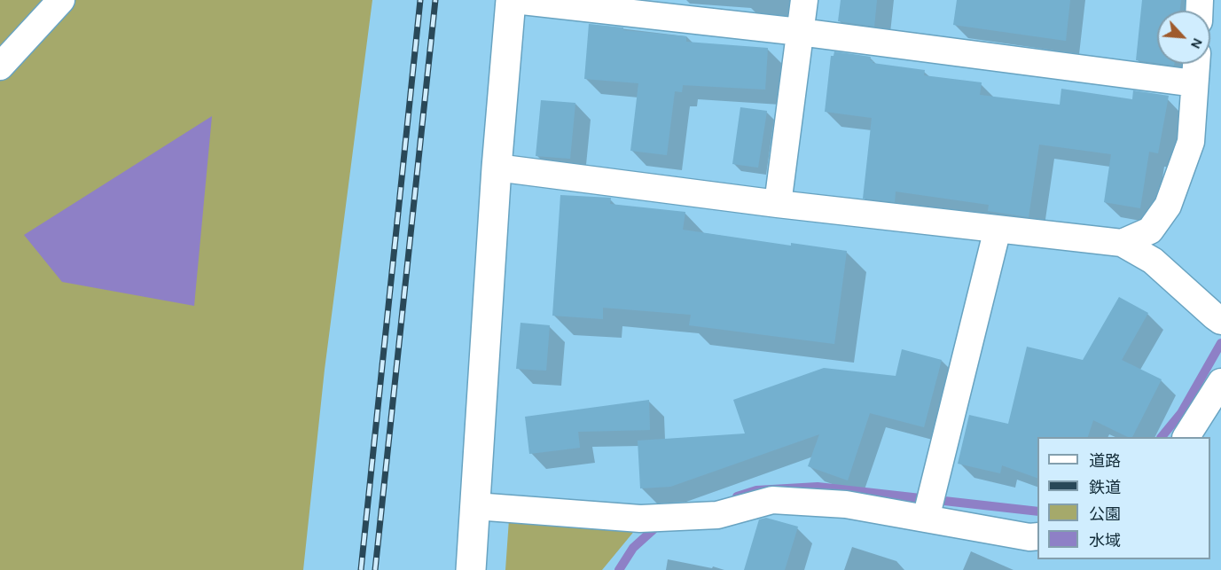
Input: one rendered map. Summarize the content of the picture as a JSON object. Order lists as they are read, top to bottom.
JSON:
{
  "legend": [
    "道路",
    "鉄道",
    "公園",
    "水域"
  ],
  "north": "bottom right"
}
